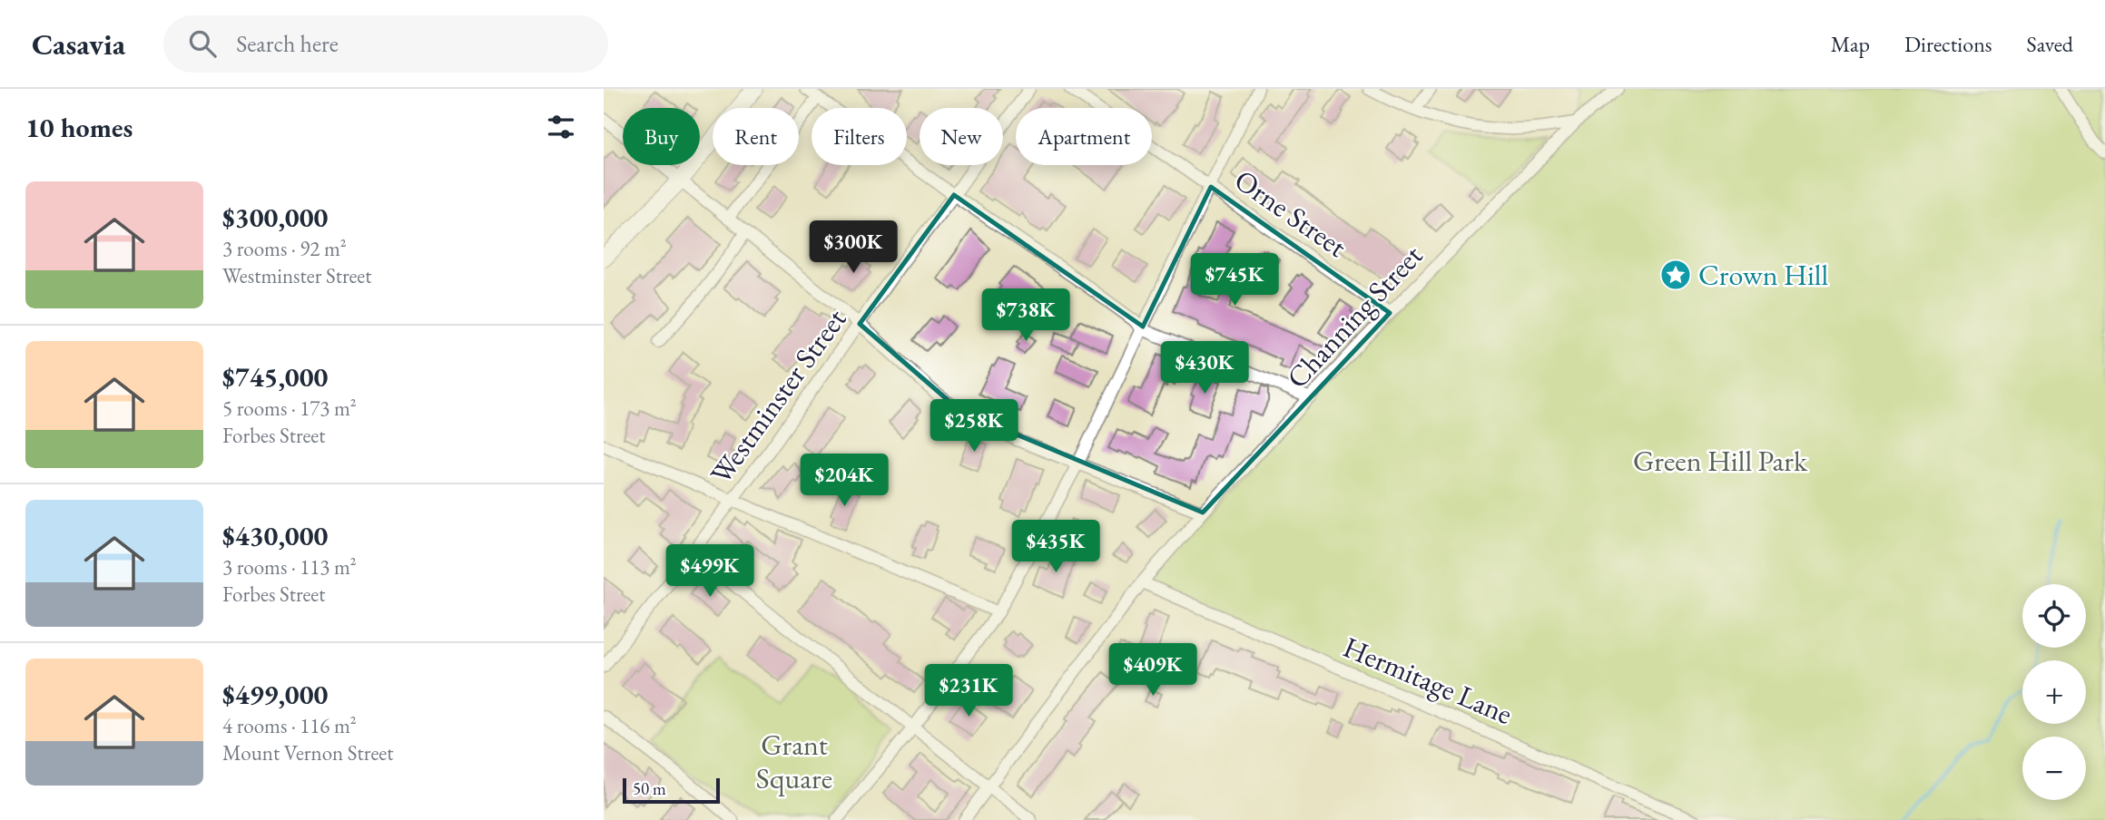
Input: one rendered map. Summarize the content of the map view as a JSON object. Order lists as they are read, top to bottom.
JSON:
{
  "streets": {
    "street": [
      "Orne Street",
      "Channing Street",
      "Westminster Street",
      "Hermitage Lane"
    ]
  },
  "crossings": [
    ["Orne Street", "Channing Street"],
    ["Channing Street", "Hermitage Lane"]
  ],
  "parks": ["Green Hill Park", "Grant Square"],
  "places": {
    "place": ["Crown Hill"]
  },
  "scale_bar": "50 m",
  "page": {
    "header": "Casavia",
    "search": "Search here",
    "nav": ["Map", "Directions", "Saved"],
    "heading": "10 homes",
    "chip": [
      "Buy",
      "Rent",
      "Filters",
      "New",
      "Apartment"
    ],
    "list": [
      {
        "name": "$300,000",
        "note": "3 rooms · 92 m² · Westminster Street"
      },
      {
        "name": "$745,000",
        "note": "5 rooms · 173 m² · Forbes Street"
      },
      {
        "name": "$430,000",
        "note": "3 rooms · 113 m² · Forbes Street"
      },
      {
        "name": "$499,000",
        "note": "4 rooms · 116 m² · Mount Vernon Street"
      }
    ],
    "price": [
      "$300K",
      "$745K",
      "$738K",
      "$430K",
      "$258K",
      "$204K",
      "$435K",
      "$499K",
      "$409K",
      "$231K"
    ],
    "map_buttons": ["+", "−"],
    "scale": "50 m"
  }
}
